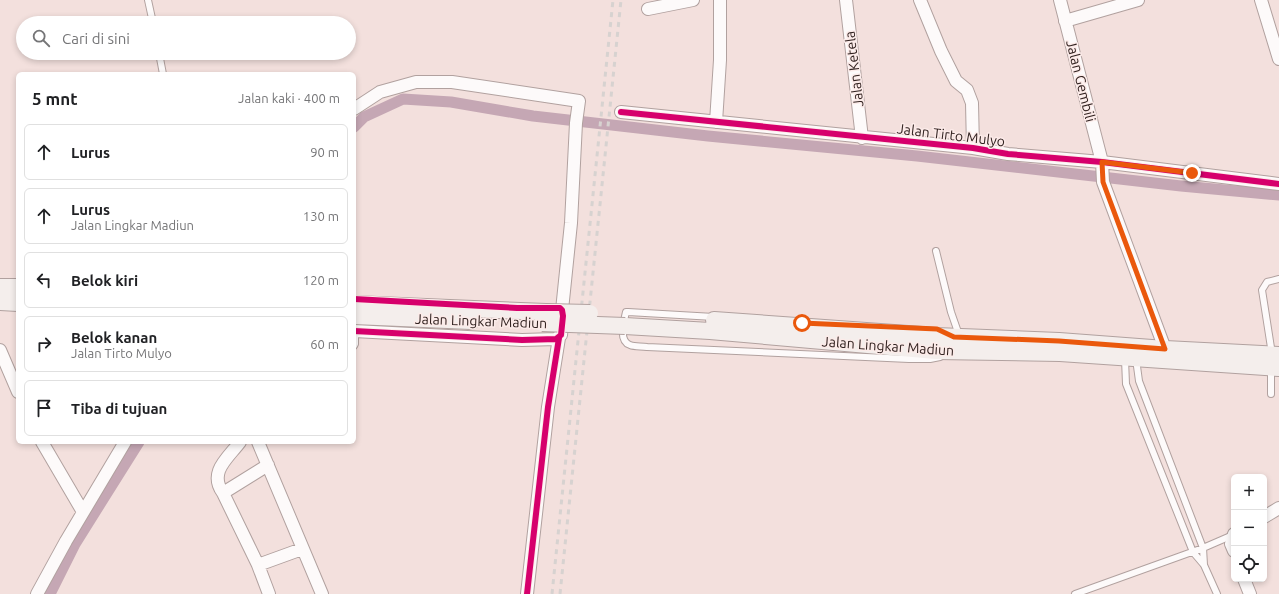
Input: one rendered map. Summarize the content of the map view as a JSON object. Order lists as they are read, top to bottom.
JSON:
{
  "streets": {
    "main road": ["Jalan Lingkar Madiun"],
    "street": ["Jalan Ketela", "Jalan Gembili", "Jalan Tirto Mulyo"]
  },
  "crossings": [
    ["Jalan Ketela", "Jalan Tirto Mulyo"],
    ["Jalan Gembili", "Jalan Tirto Mulyo"],
    ["Jalan Gembili", "Jalan Lingkar Madiun"]
  ],
  "page": {
    "search": "Cari di sini",
    "heading": ["5 mnt", "Jalan kaki · 400 m"],
    "list": [
      ["Lurus", "90 m"],
      ["Lurus", "Jalan Lingkar Madiun", "130 m"],
      ["Belok kiri", "120 m"],
      ["Belok kanan", "Jalan Tirto Mulyo", "60 m"],
      "Tiba di tujuan"
    ],
    "map_buttons": ["+", "−"]
  }
}
